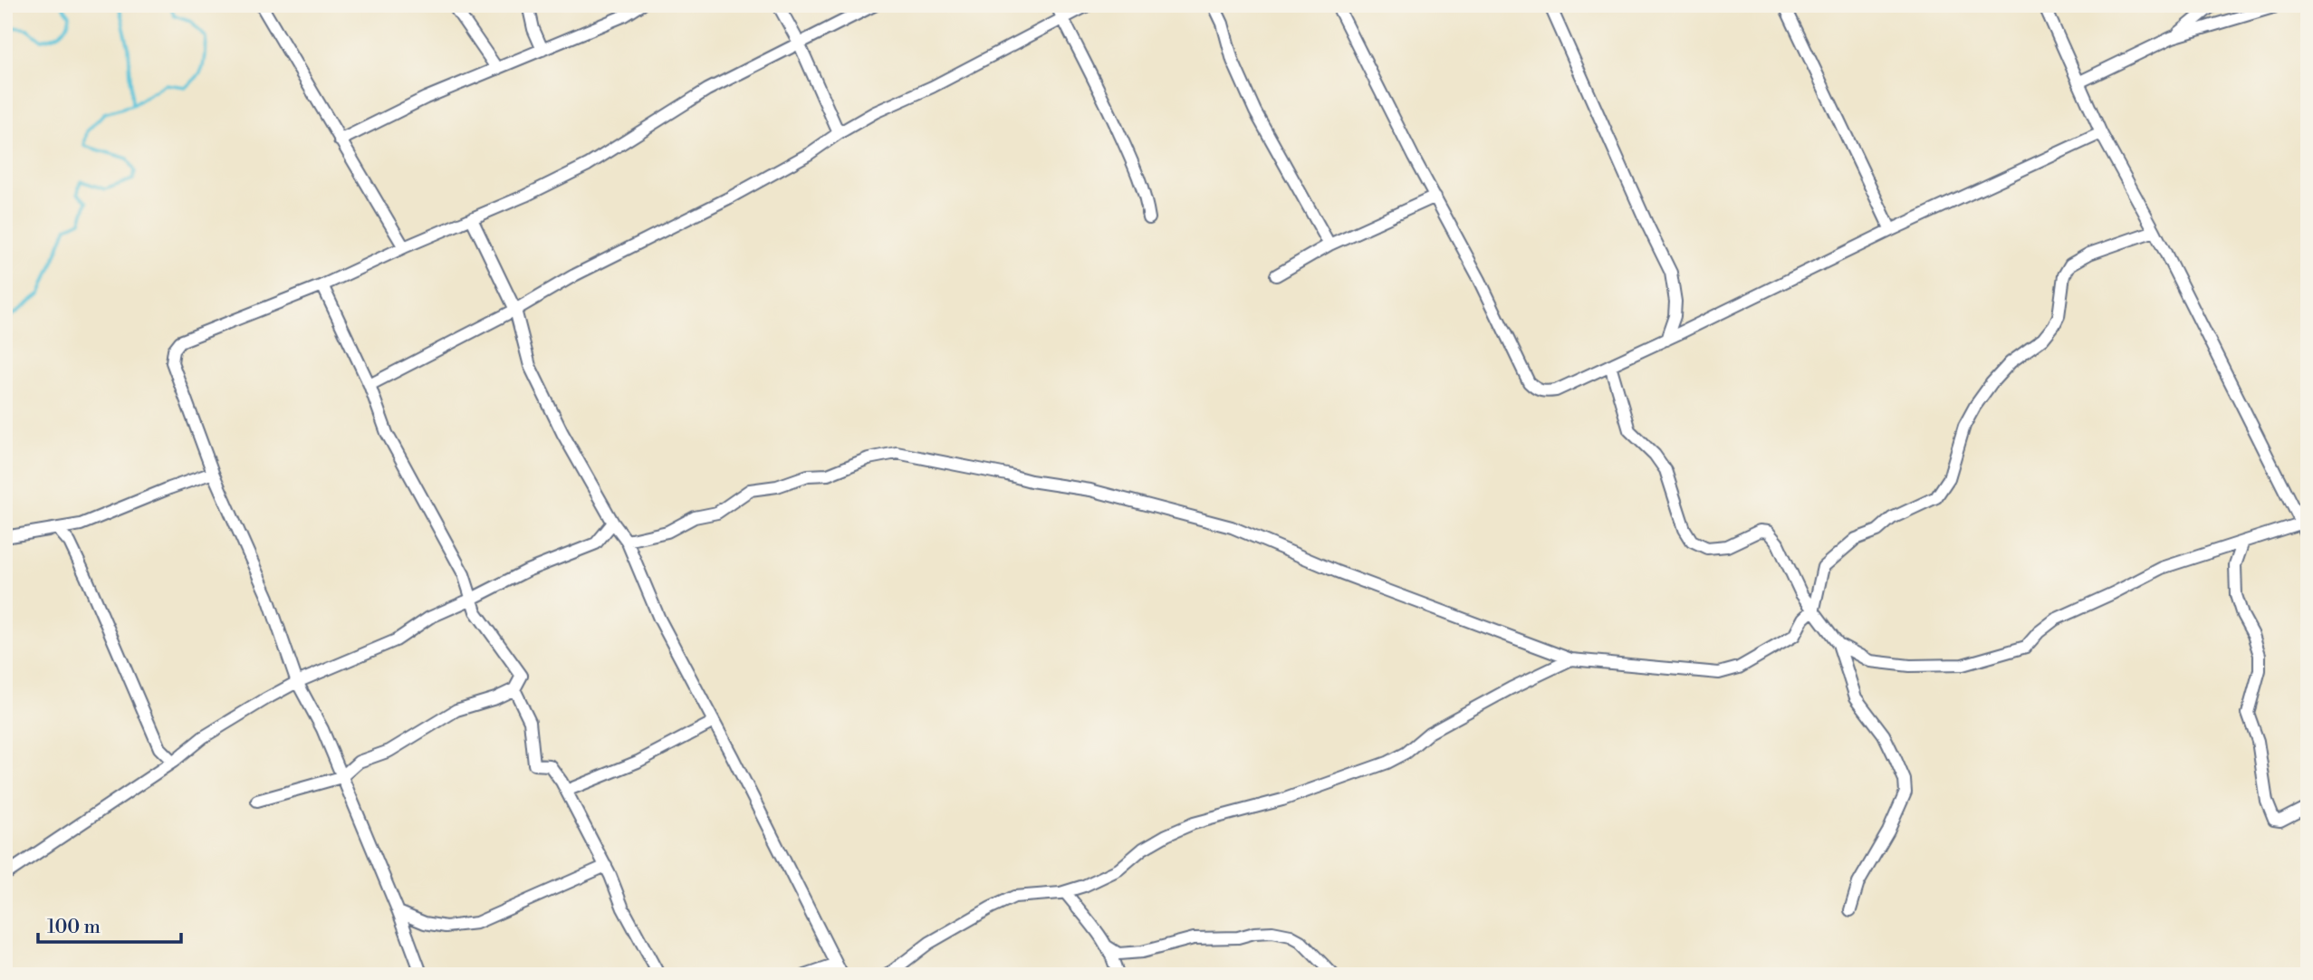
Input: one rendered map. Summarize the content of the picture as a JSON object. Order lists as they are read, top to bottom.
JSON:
{
  "scale_bar": "100 m"
}
